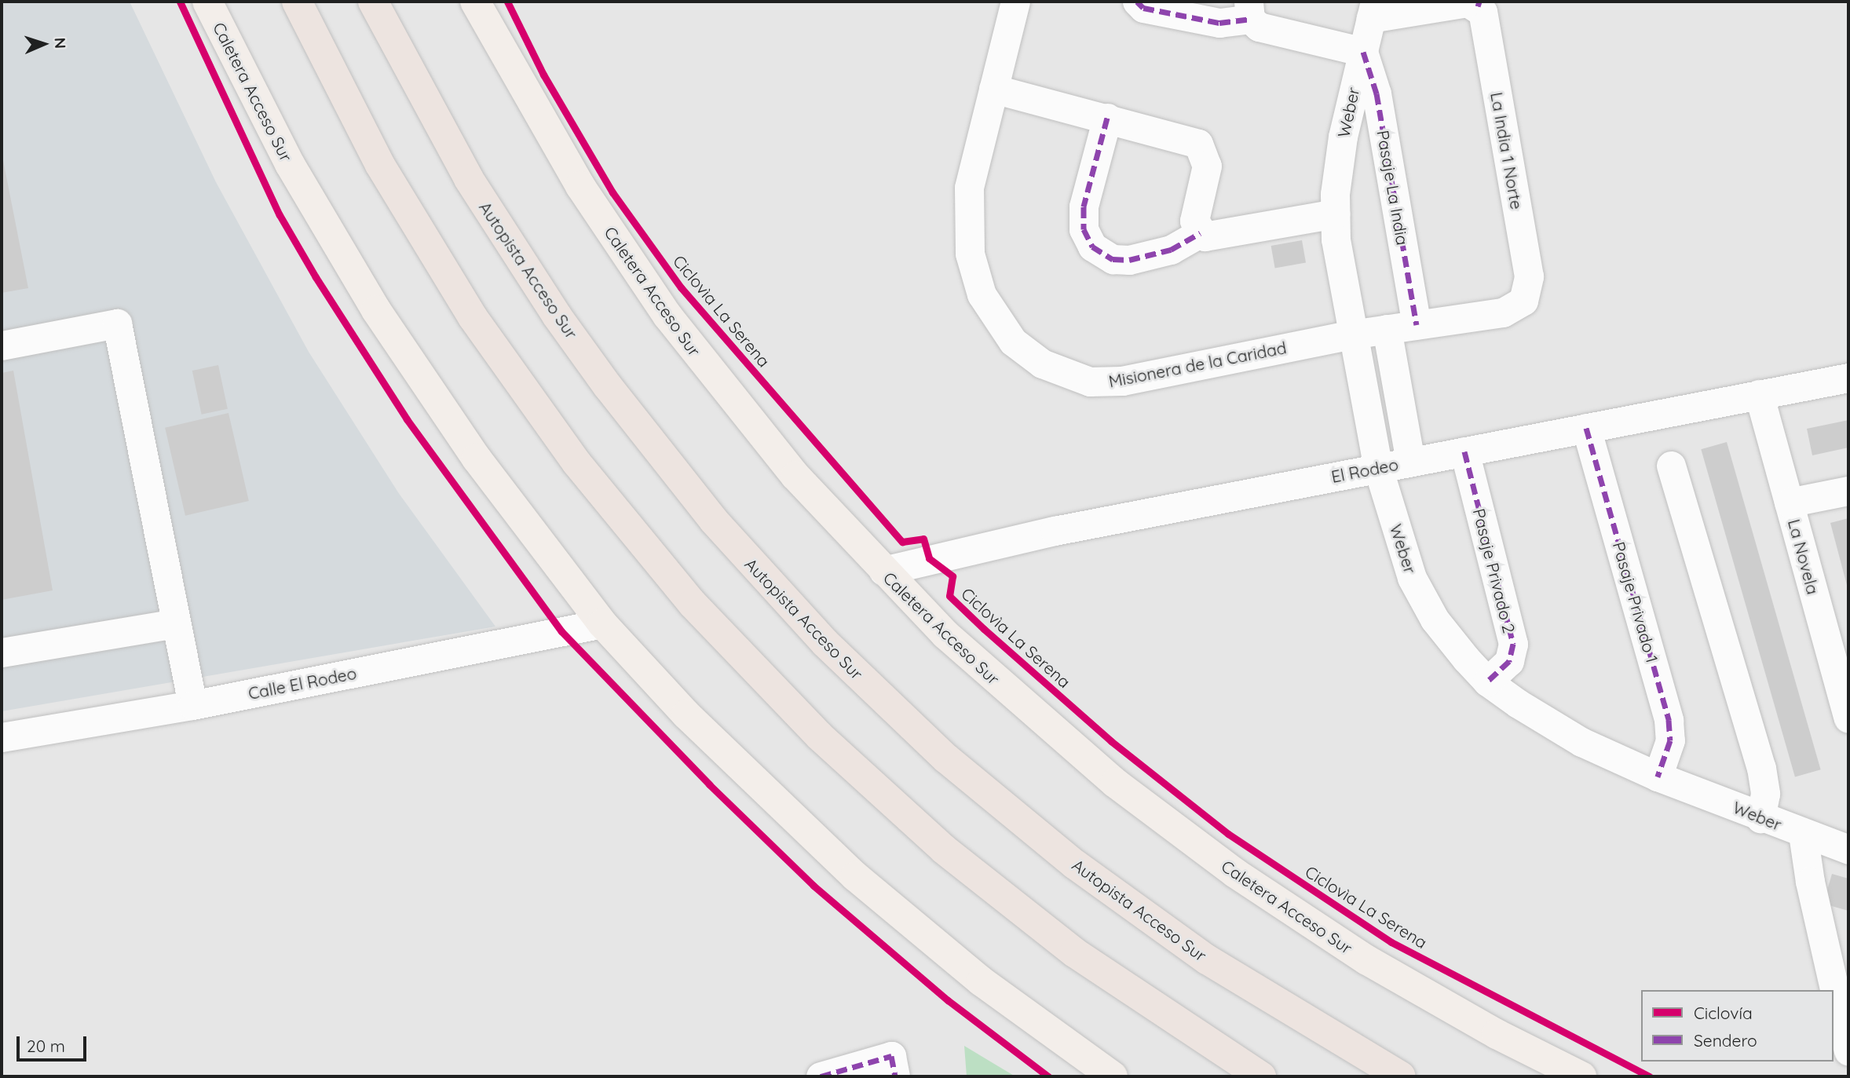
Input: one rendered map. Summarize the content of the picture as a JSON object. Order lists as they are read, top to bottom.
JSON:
{
  "streets": {
    "highway": ["Autopista Acceso Sur"],
    "main road": ["Caletera Acceso Sur"],
    "street": [
      "Weber",
      "La India 1 Norte",
      "Pasaje La India",
      "Misionera de la Caridad",
      "El Rodeo",
      "La Novela",
      "Pasaje Privado 2",
      "Pasaje Privado 1",
      "Calle El Rodeo"
    ],
    "cycle path": ["Ciclovìa La Serena"]
  },
  "crossings": [
    ["Caletera Acceso Sur", "El Rodeo"],
    ["Caletera Acceso Sur", "Calle El Rodeo"],
    ["Weber", "Pasaje La India"],
    ["Weber", "Misionera de la Caridad"],
    ["Weber", "El Rodeo"],
    ["Weber", "Pasaje Privado 2"],
    ["Weber", "Pasaje Privado 1"],
    ["La India 1 Norte", "Misionera de la Caridad"],
    ["Pasaje La India", "Misionera de la Caridad"],
    ["El Rodeo", "La Novela"],
    ["El Rodeo", "Pasaje Privado 2"],
    ["El Rodeo", "Pasaje Privado 1"]
  ],
  "legend": ["Ciclovía", "Sendero"],
  "scale_bar": "20 m",
  "north": "right"
}
